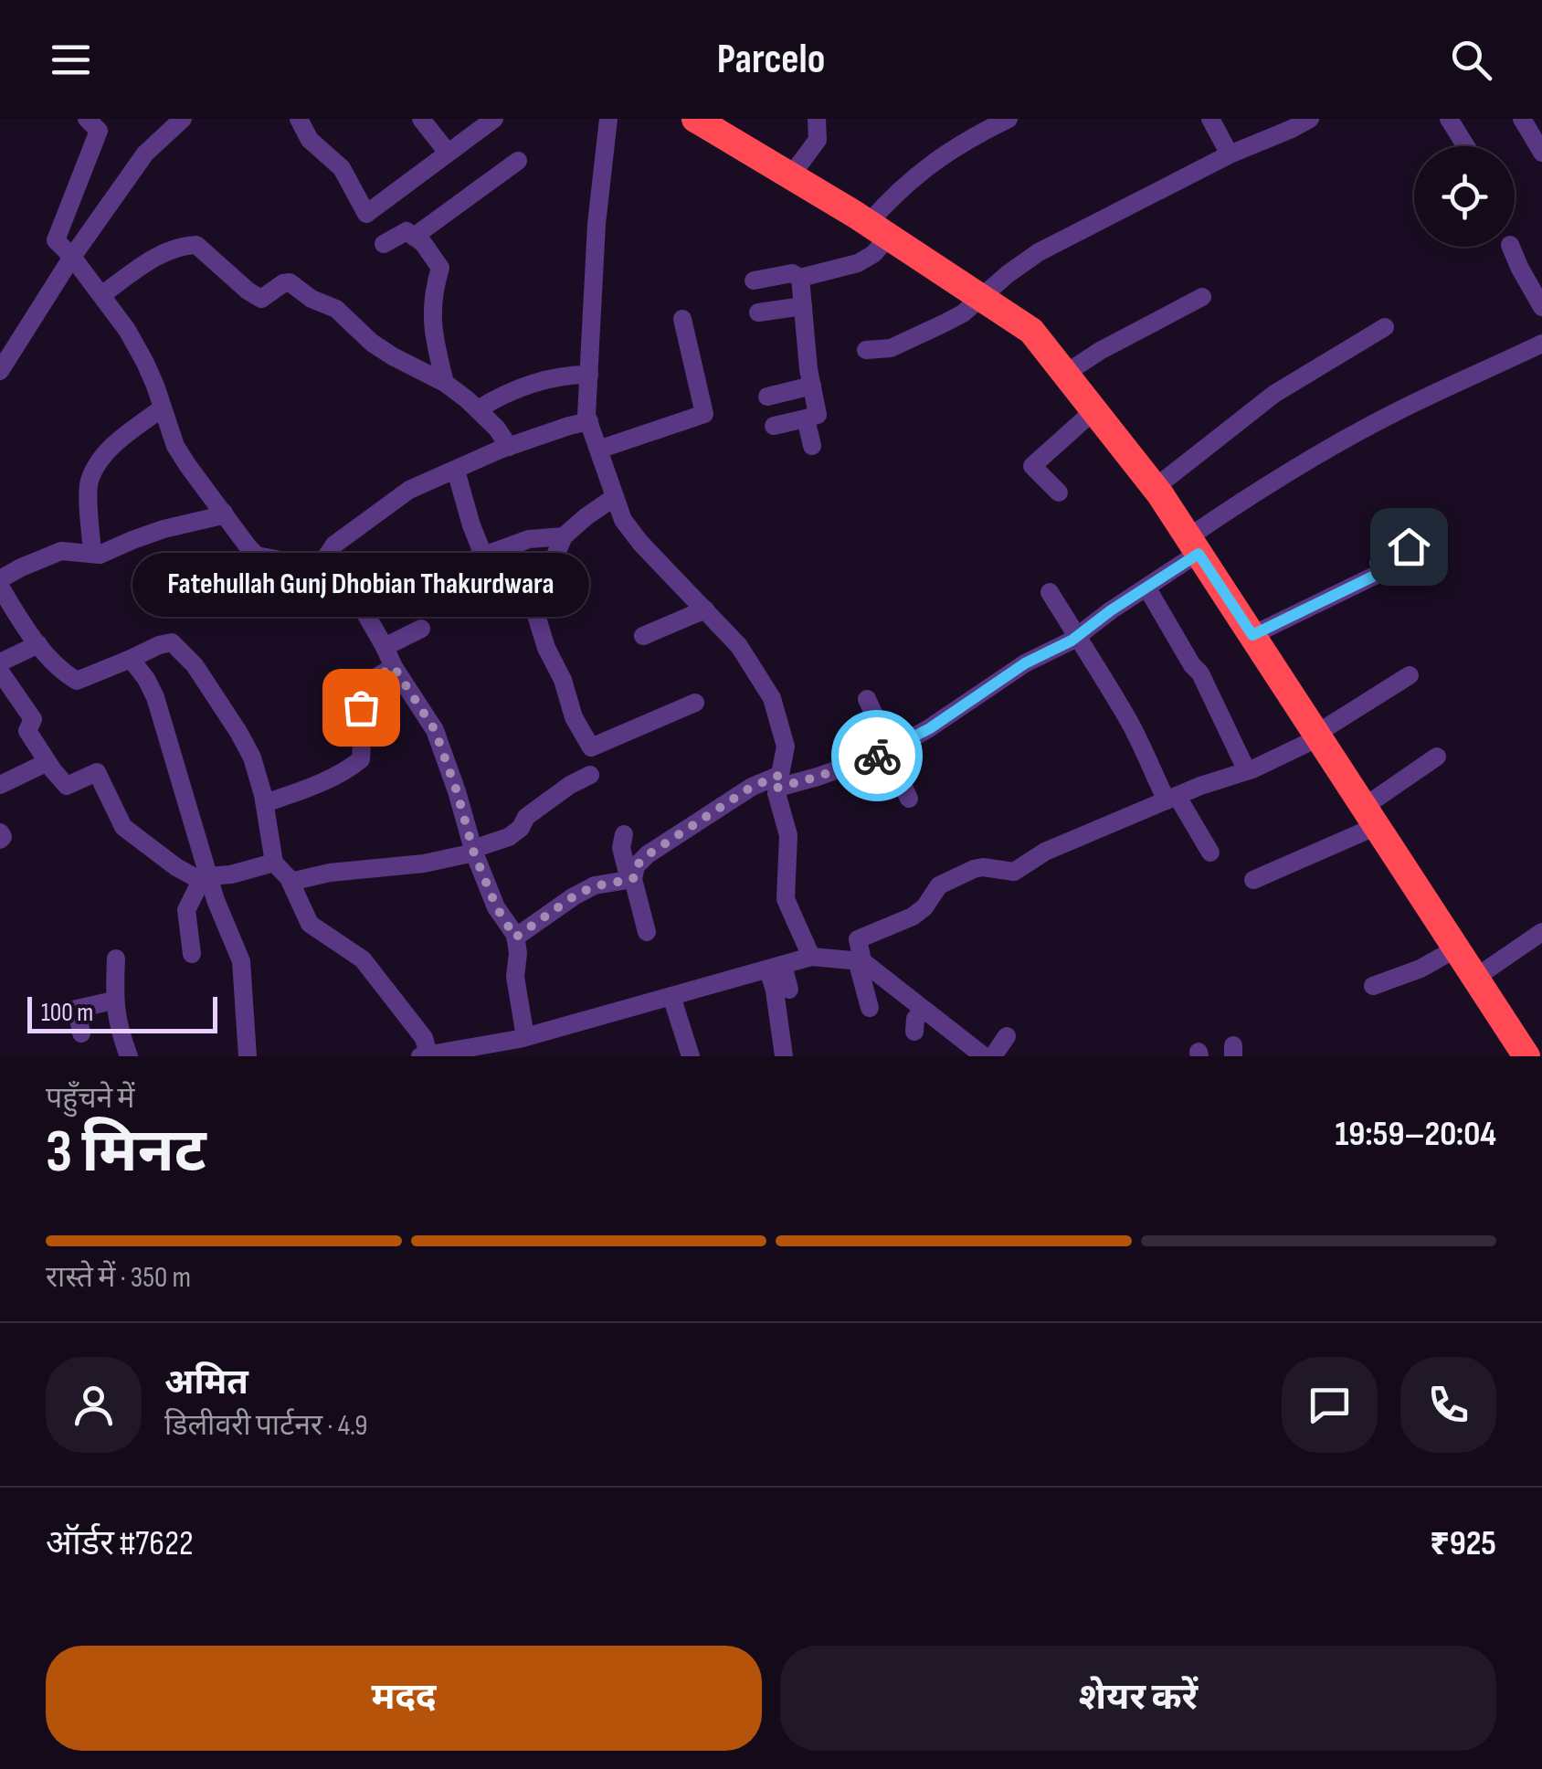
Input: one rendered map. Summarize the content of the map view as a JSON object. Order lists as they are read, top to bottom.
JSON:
{
  "places": ["Fatehullah Gunj Dhobian Thakurdwara"],
  "scale_bar": "100 m",
  "page": {
    "header": "Parcelo",
    "bubble": "Fatehullah Gunj Dhobian Thakurdwara",
    "scale": "100 m",
    "heading": ["3 मिनट", "पहुँचने में", "19:59–20:04"],
    "panel": [
      "अमित",
      "डिलीवरी पार्टनर · 4.9",
      "ऑर्डर #7622",
      "₹925"
    ],
    "bar": "रास्ते में · 350 m",
    "buttons": ["मदद", "शेयर करें"]
  }
}
